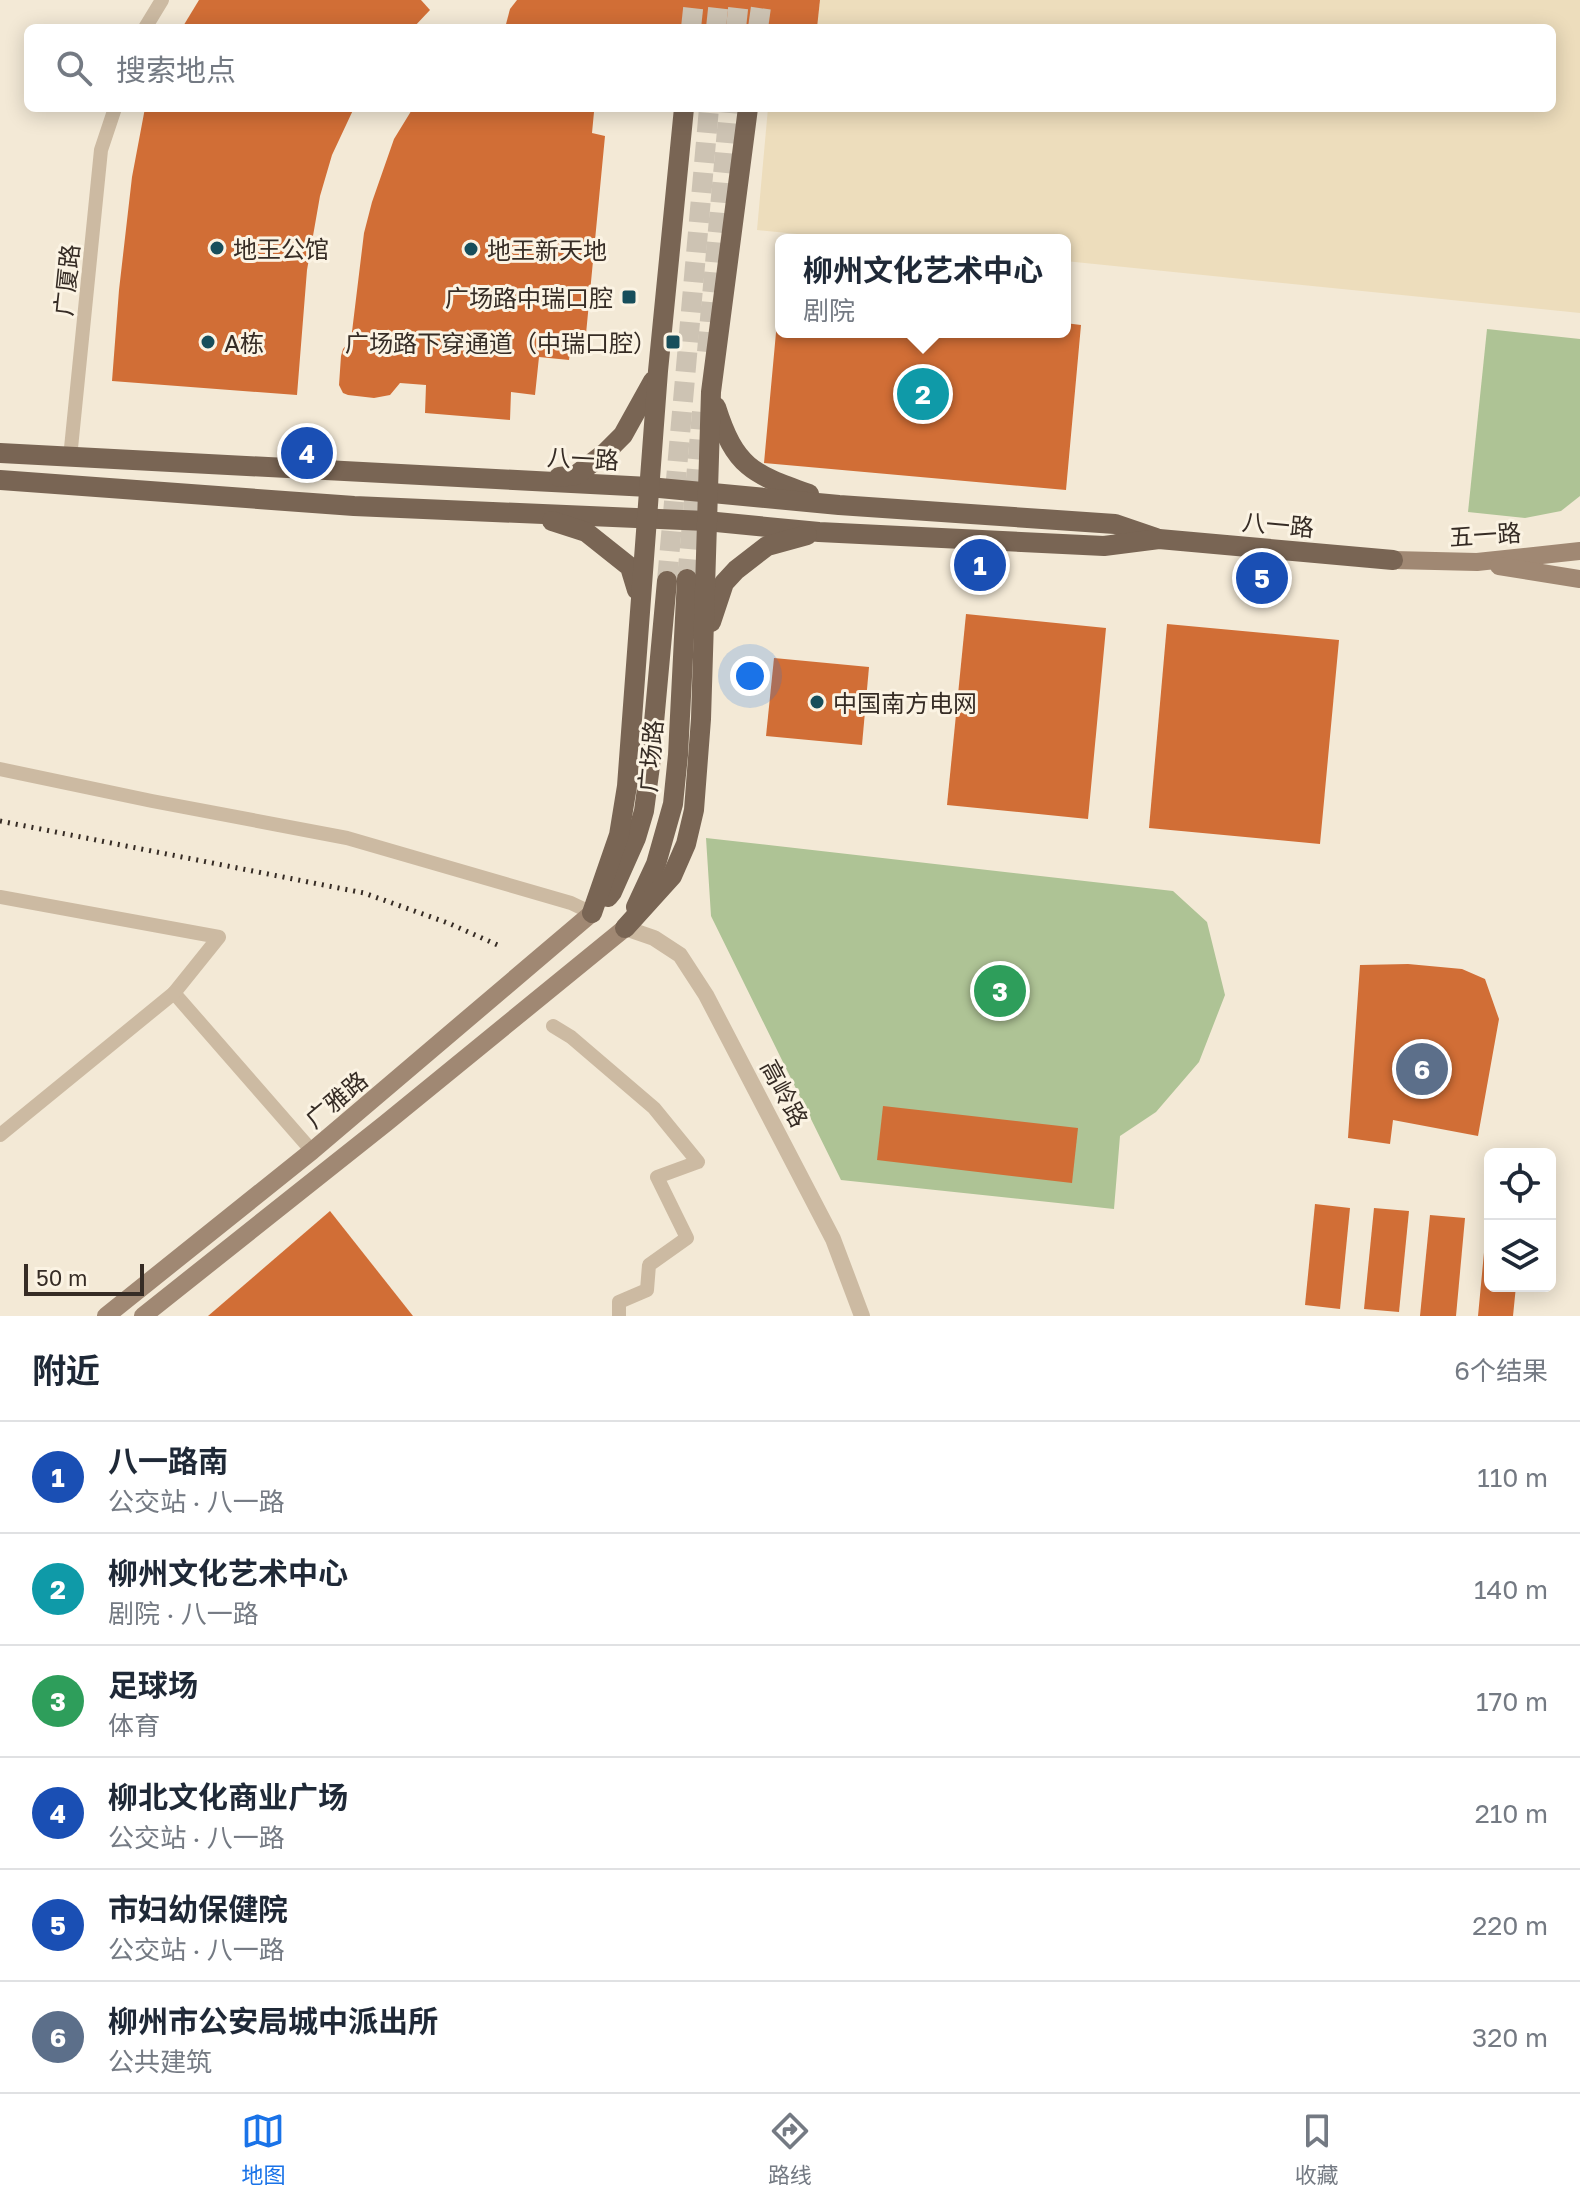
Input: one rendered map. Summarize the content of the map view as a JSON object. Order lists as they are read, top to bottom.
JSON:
{
  "streets": {
    "main road": [
      "八一路",
      "五一路",
      "广场路",
      "广雅路"
    ],
    "street": ["广厦路", "高岭路"]
  },
  "crossings": [
    ["广厦路", "八一路"],
    ["八一路", "五一路"],
    ["广场路", "高岭路"],
    ["广场路", "广雅路"],
    ["高岭路", "广雅路"]
  ],
  "places": {
    "other": [
      "地王公馆",
      "地王新天地",
      "A栋",
      "中国南方电网"
    ],
    "transit": ["广场路中瑞口腔", "广场路下穿通道（中瑞口腔）"]
  },
  "scale_bar": "50 m",
  "page": {
    "search": "搜索地点",
    "popup": ["柳州文化艺术中心", "剧院"],
    "pins": [
      "2",
      "4",
      "1",
      "5",
      "3",
      "6"
    ],
    "scale": "50 m",
    "heading": ["附近", "6个结果"],
    "list": [
      {
        "mark": "1",
        "name": "八一路南",
        "note": "公交站 · 八一路",
        "value": "110 m"
      },
      {
        "mark": "2",
        "name": "柳州文化艺术中心",
        "note": "剧院 · 八一路",
        "value": "140 m"
      },
      {
        "mark": "3",
        "name": "足球场",
        "note": "体育",
        "value": "170 m"
      },
      {
        "mark": "4",
        "name": "柳北文化商业广场",
        "note": "公交站 · 八一路",
        "value": "210 m"
      },
      {
        "mark": "5",
        "name": "市妇幼保健院",
        "note": "公交站 · 八一路",
        "value": "220 m"
      },
      {
        "mark": "6",
        "name": "柳州市公安局城中派出所",
        "note": "公共建筑",
        "value": "320 m"
      }
    ],
    "nav": ["地图", "路线", "收藏"]
  }
}
